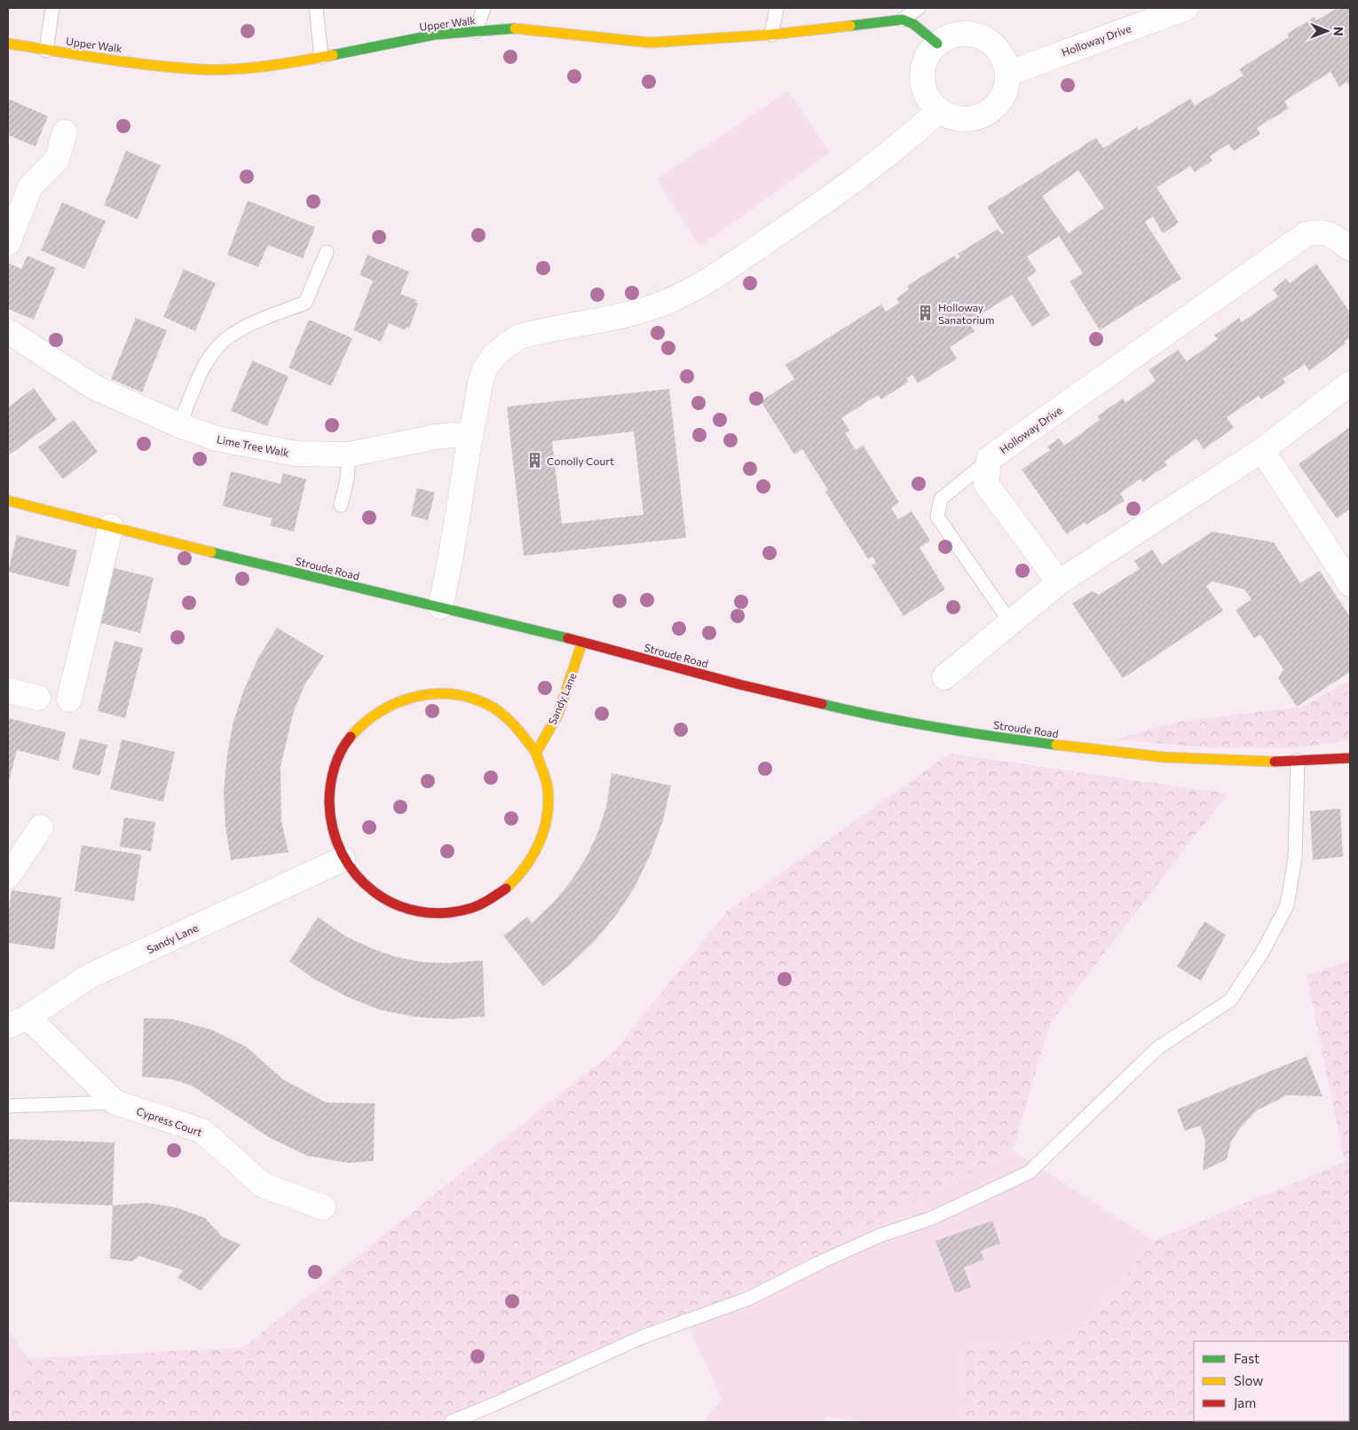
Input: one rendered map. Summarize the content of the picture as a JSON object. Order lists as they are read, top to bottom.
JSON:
{
  "streets": {
    "street": [
      "Upper Walk",
      "Holloway Drive",
      "Lime Tree Walk",
      "Stroude Road",
      "Sandy Lane",
      "Cypress Court"
    ]
  },
  "crossings": [
    ["Stroude Road", "Sandy Lane"],
    ["Sandy Lane", "Cypress Court"]
  ],
  "places": {
    "building": ["Holloway Sanatorium", "Conolly Court"]
  },
  "legend": ["Fast", "Slow", "Jam"],
  "north": "right"
}
